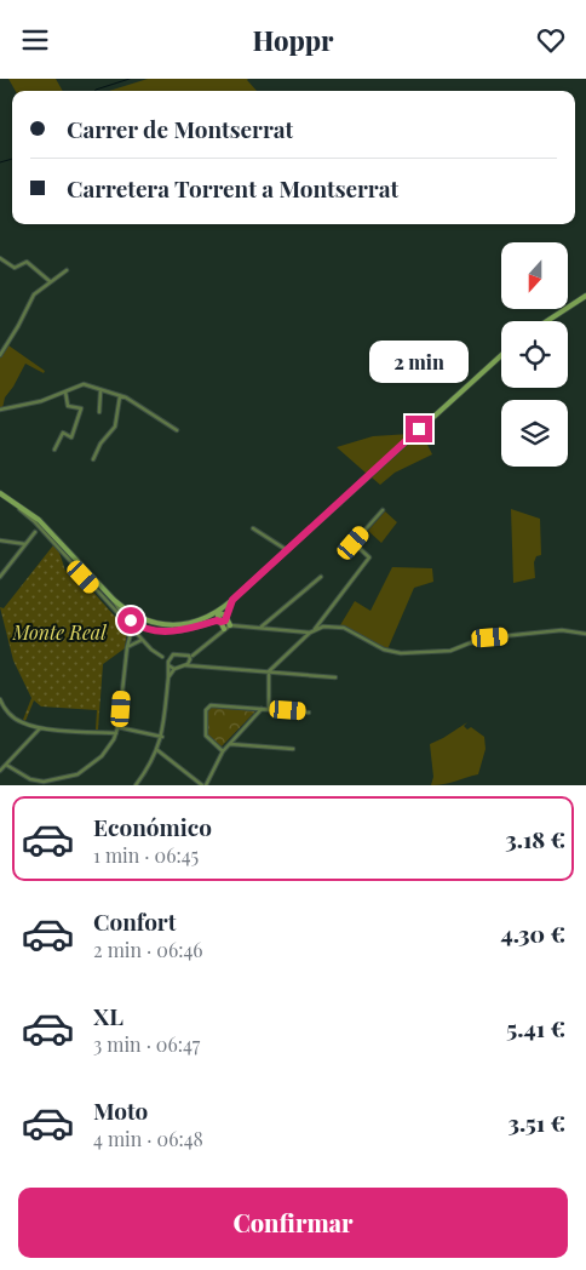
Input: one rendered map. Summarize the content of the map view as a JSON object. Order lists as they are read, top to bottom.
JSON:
{
  "parks": ["Monte Real"],
  "north": "bottom",
  "page": {
    "header": "Hoppr",
    "banner": ["Carrer de Montserrat", "Carretera Torrent a Montserrat"],
    "bubble": "2 min",
    "list": [
      {
        "name": "Económico",
        "note": "1 min · 06:45",
        "value": "3.18 €"
      },
      {
        "name": "Confort",
        "note": "2 min · 06:46",
        "value": "4.30 €"
      },
      {
        "name": "XL",
        "note": "3 min · 06:47",
        "value": "5.41 €"
      },
      {
        "name": "Moto",
        "note": "4 min · 06:48",
        "value": "3.51 €"
      }
    ],
    "buttons": "Confirmar"
  }
}
